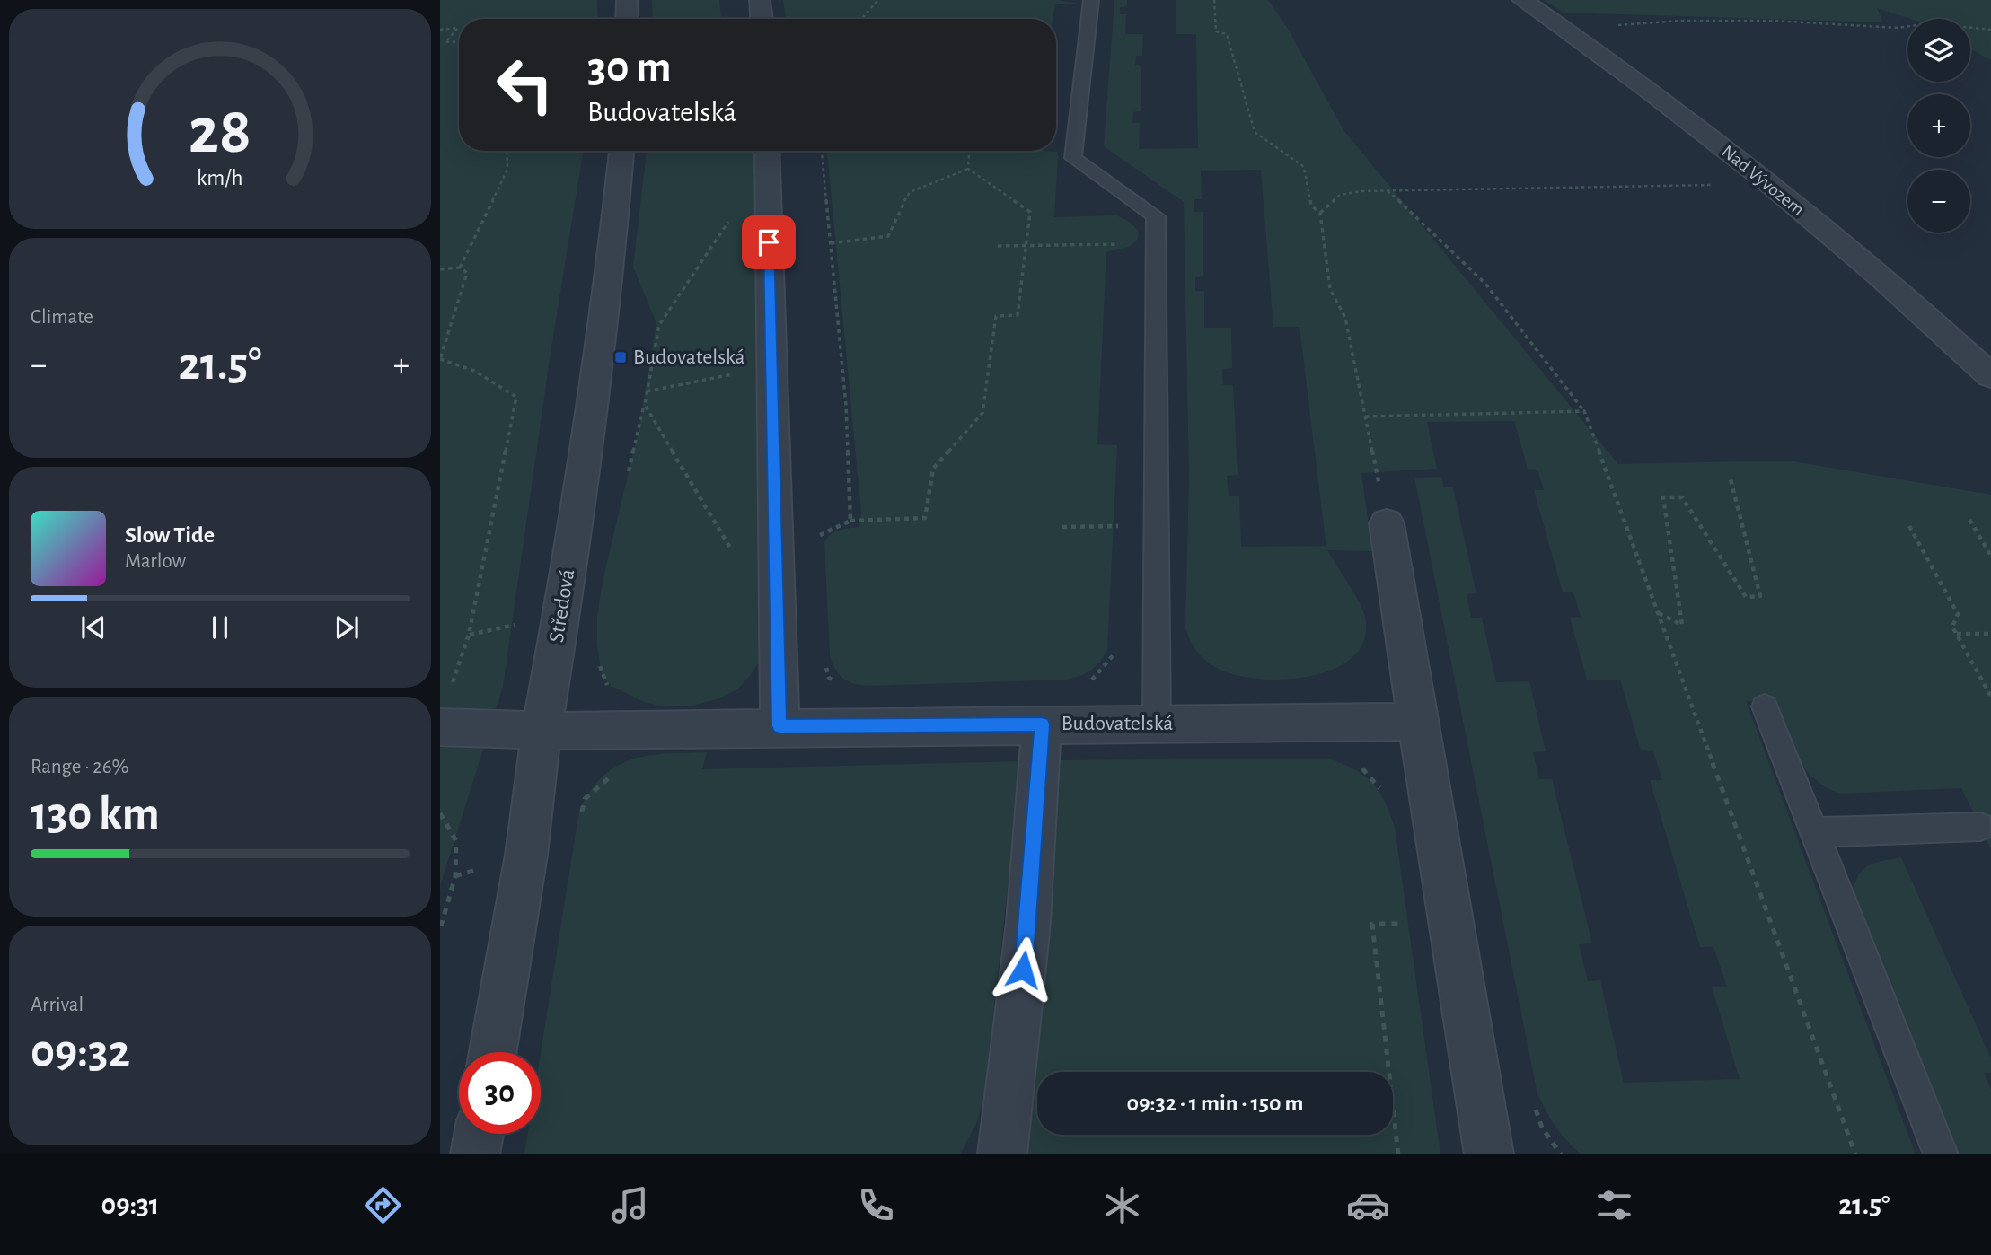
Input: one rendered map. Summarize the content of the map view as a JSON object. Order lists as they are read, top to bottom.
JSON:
{
  "streets": {
    "street": ["Nad Vývozem", "Středová", "Budovatelská"]
  },
  "crossings": [
    ["Středová", "Budovatelská"]
  ],
  "places": {
    "transit": ["Budovatelská"]
  },
  "page": {
    "map_buttons": ["+", "−"],
    "turn": ["30 m", "Budovatelská"],
    "tile": [
      "Climate",
      ["Range · 26%", "130 km"],
      ["Arrival", "09:32"]
    ],
    "heat": ["−", "21.5°", "+"],
    "song": ["Slow Tide", "Marlow"],
    "limit": "30",
    "trip": "09:32 · 1 min · 150 m",
    "tabs": ["09:31", "21.5°"],
    "gauge": ["28", "km/h"]
  }
}
